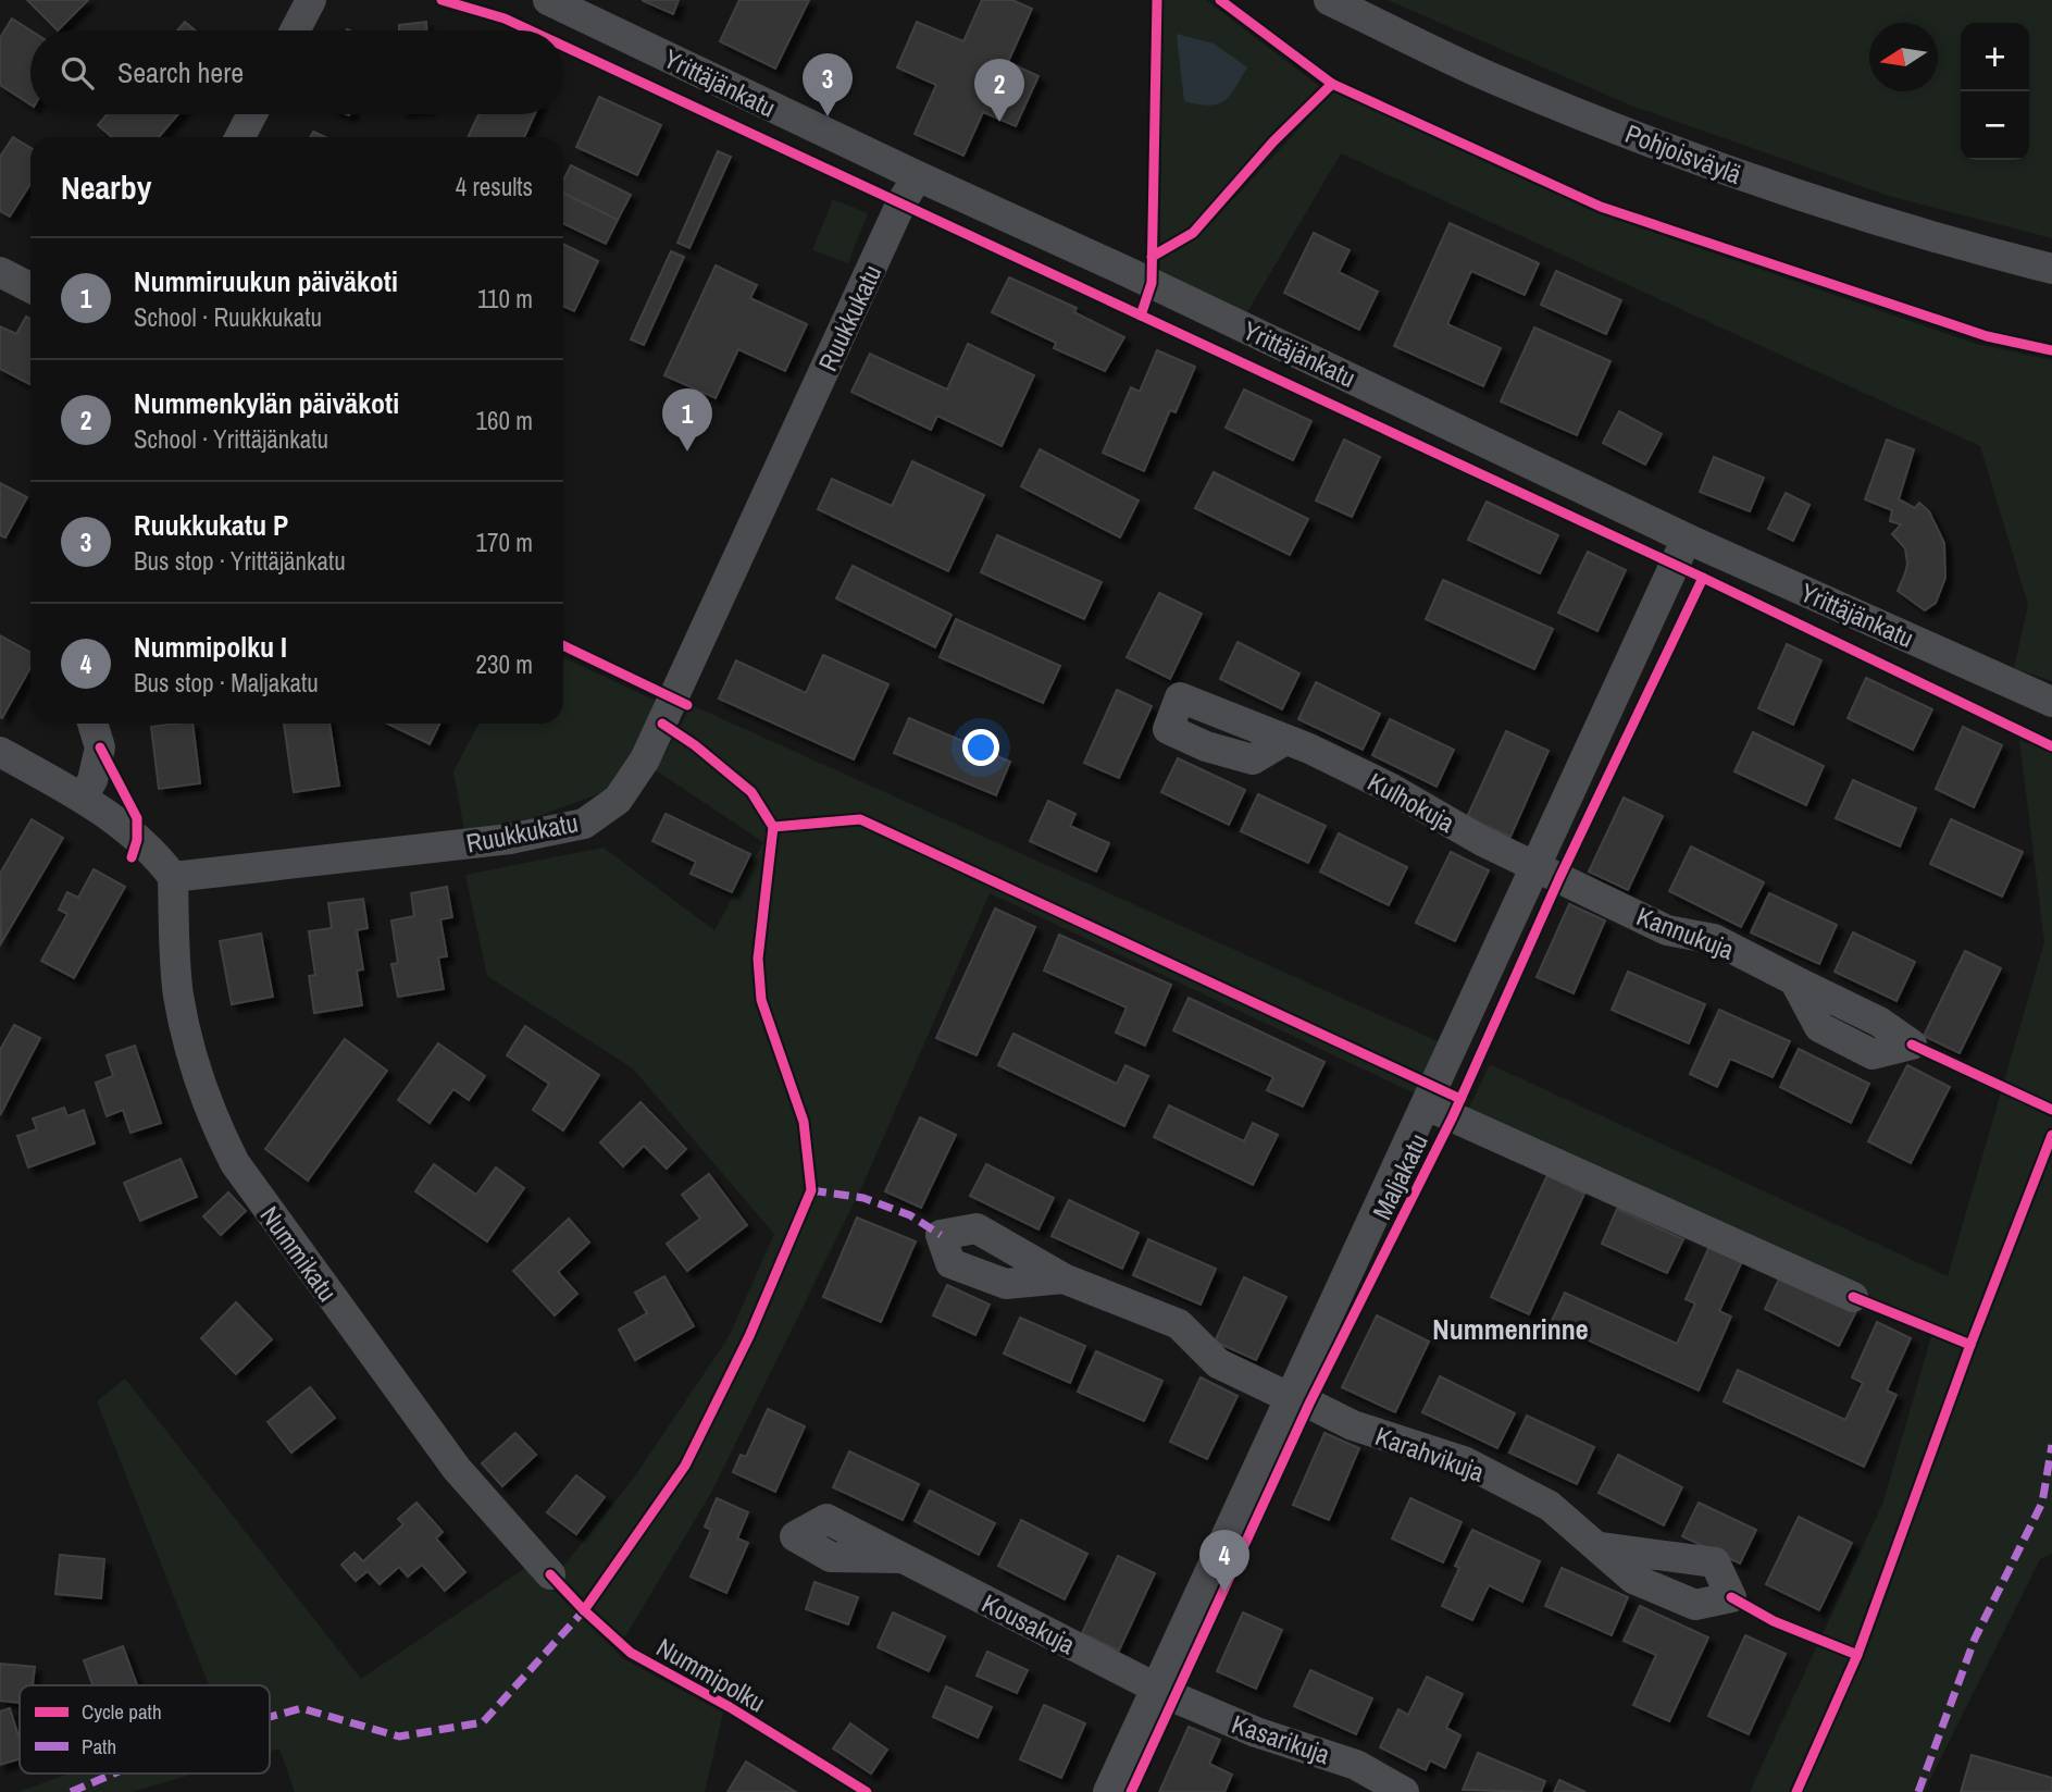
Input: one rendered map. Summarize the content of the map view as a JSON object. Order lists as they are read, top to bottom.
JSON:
{
  "streets": {
    "street": [
      "Yrittäjänkatu",
      "Pohjoisväylä",
      "Ruukkukatu",
      "Kulhokuja",
      "Kannukuja",
      "Maljakatu",
      "Nummikatu",
      "Karahvikuja",
      "Kousakuja",
      "Kasarikuja"
    ],
    "cycle path": ["Nummipolku"]
  },
  "crossings": [
    ["Yrittäjänkatu", "Ruukkukatu"],
    ["Yrittäjänkatu", "Maljakatu"],
    ["Ruukkukatu", "Nummikatu"],
    ["Kulhokuja", "Kannukuja"],
    ["Kulhokuja", "Maljakatu"],
    ["Kannukuja", "Maljakatu"],
    ["Maljakatu", "Karahvikuja"],
    ["Maljakatu", "Kousakuja"],
    ["Maljakatu", "Kasarikuja"],
    ["Kousakuja", "Kasarikuja"]
  ],
  "districts": ["Nummenrinne"],
  "legend": ["Cycle path", "Path"],
  "north": "left",
  "page": {
    "map_buttons": ["+", "−"],
    "search": "Search here",
    "pins": [
      "3",
      "2",
      "1",
      "4"
    ],
    "heading": ["Nearby", "4 results"],
    "list": [
      {
        "mark": "1",
        "name": "Nummiruukun päiväkoti",
        "note": "School · Ruukkukatu",
        "value": "110 m"
      },
      {
        "mark": "2",
        "name": "Nummenkylän päiväkoti",
        "note": "School · Yrittäjänkatu",
        "value": "160 m"
      },
      {
        "mark": "3",
        "name": "Ruukkukatu P",
        "note": "Bus stop · Yrittäjänkatu",
        "value": "170 m"
      },
      {
        "mark": "4",
        "name": "Nummipolku I",
        "note": "Bus stop · Maljakatu",
        "value": "230 m"
      }
    ]
  }
}
